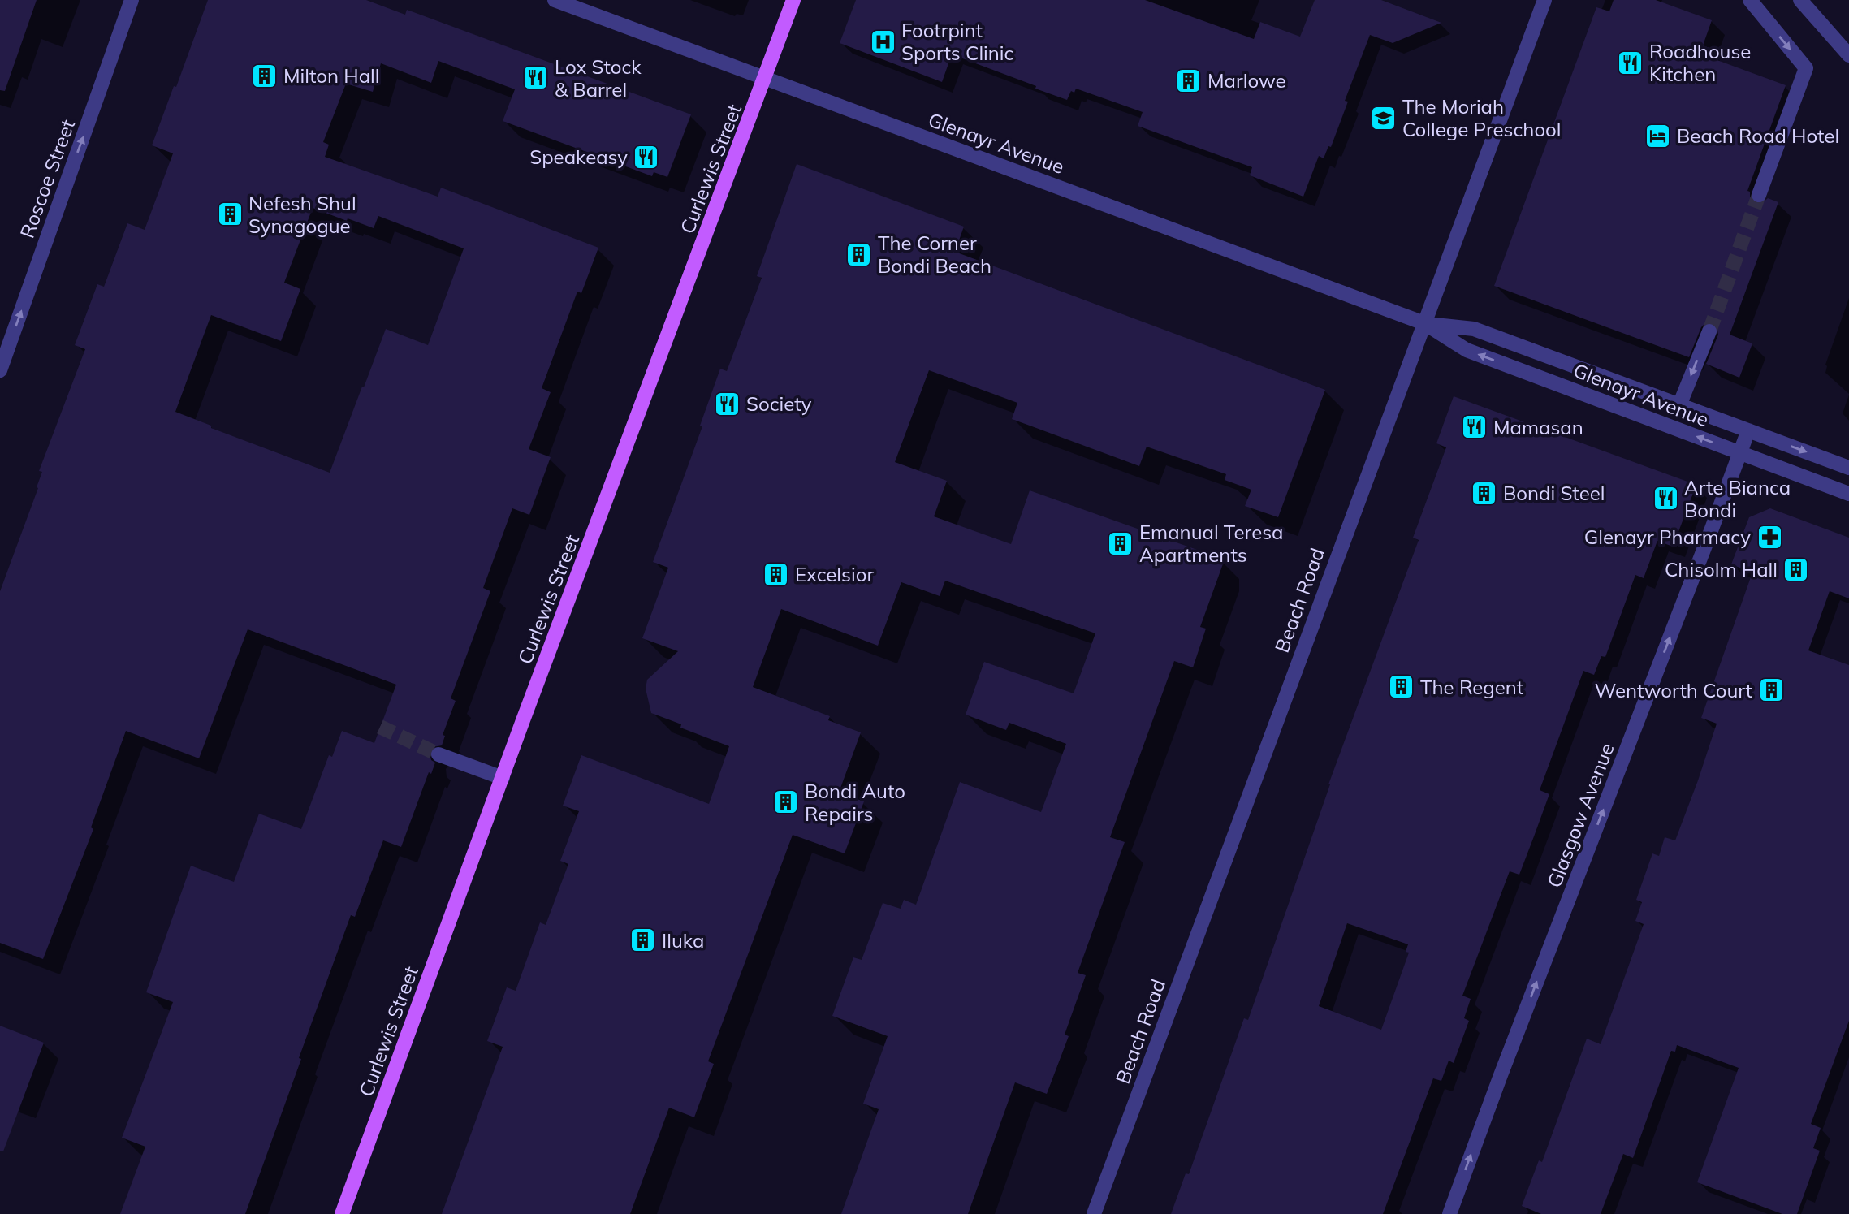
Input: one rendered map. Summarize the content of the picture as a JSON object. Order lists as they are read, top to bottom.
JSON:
{
  "streets": {
    "main road": ["Curlewis Street"],
    "street": [
      "Glenayr Avenue",
      "Roscoe Street",
      "Beach Road",
      "Glasgow Avenue"
    ]
  },
  "crossings": [
    ["Glenayr Avenue", "Curlewis Street"],
    ["Glenayr Avenue", "Beach Road"],
    ["Glenayr Avenue", "Glasgow Avenue"]
  ],
  "one_way": ["Roscoe Street", "Glasgow Avenue"],
  "places": {
    "hospital": ["Footrpint Sports Clinic"],
    "restaurant": [
      "Roadhouse Kitchen",
      "Lox Stock & Barrel",
      "Speakeasy",
      "Society",
      "Mamasan",
      "Arte Bianca Bondi"
    ],
    "building": [
      "Milton Hall",
      "Marlowe",
      "Nefesh Shul Synagogue",
      "The Corner Bondi Beach",
      "Bondi Steel",
      "Emanual Teresa Apartments",
      "Chisolm Hall",
      "Excelsior",
      "The Regent",
      "Wentworth Court",
      "Bondi Auto Repairs",
      "Iluka"
    ],
    "school or university": ["The Moriah College Preschool"],
    "hotel": ["Beach Road Hotel"],
    "pharmacy": ["Glenayr Pharmacy"]
  }
}
